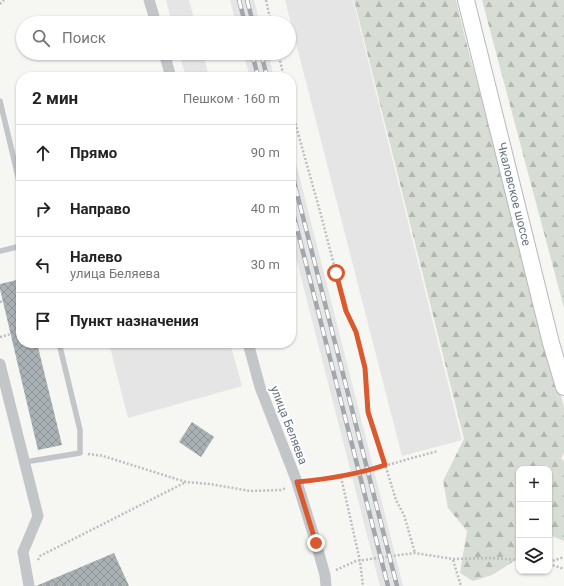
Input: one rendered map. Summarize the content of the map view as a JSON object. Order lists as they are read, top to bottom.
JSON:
{
  "streets": {
    "street": ["Чкаловское шоссе", "улица Беляева"]
  },
  "page": {
    "search": "Поиск",
    "heading": ["2 мин", "Пешком · 160 m"],
    "list": [
      ["Прямо", "90 m"],
      ["Направо", "40 m"],
      ["Налево", "улица Беляева", "30 m"],
      "Пункт назначения"
    ],
    "map_buttons": ["+", "−"]
  }
}
